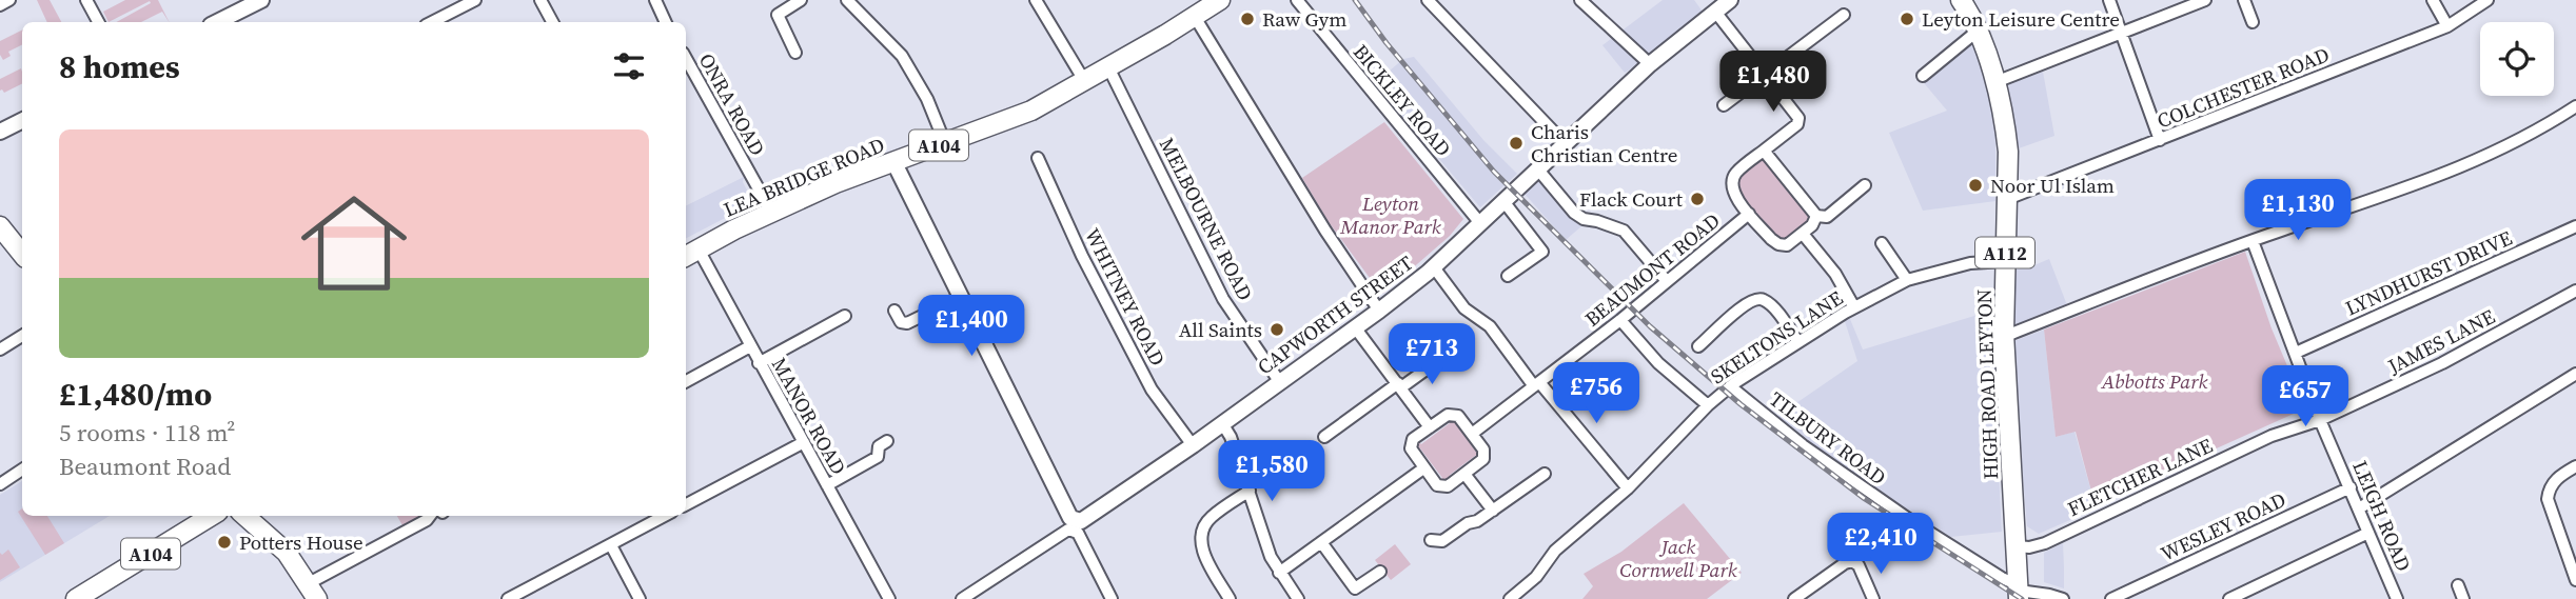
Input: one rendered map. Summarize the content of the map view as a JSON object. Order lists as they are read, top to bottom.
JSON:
{
  "streets": {
    "main road": [
      "A104",
      "LEA BRIDGE ROAD",
      "A112",
      "HIGH ROAD LEYTON"
    ],
    "street": [
      "COLCHESTER ROAD",
      "BICKLEY ROAD",
      "ONRA ROAD",
      "MELBOURNE ROAD",
      "BEAUMONT ROAD",
      "LYNDHURST DRIVE",
      "WHITNEY ROAD",
      "CAPWORTH STREET",
      "SKELTONS LANE",
      "JAMES LANE",
      "MANOR ROAD",
      "TILBURY ROAD",
      "FLETCHER LANE",
      "LEIGH ROAD",
      "WESLEY ROAD"
    ]
  },
  "crossings": [
    ["COLCHESTER ROAD", "HIGH ROAD LEYTON"],
    ["BICKLEY ROAD", "CAPWORTH STREET"],
    ["ONRA ROAD", "LEA BRIDGE ROAD"],
    ["LEA BRIDGE ROAD", "MELBOURNE ROAD"],
    ["LEA BRIDGE ROAD", "MANOR ROAD"],
    ["MELBOURNE ROAD", "CAPWORTH STREET"],
    ["BEAUMONT ROAD", "CAPWORTH STREET"],
    ["LYNDHURST DRIVE", "LEIGH ROAD"],
    ["WHITNEY ROAD", "CAPWORTH STREET"],
    ["SKELTONS LANE", "HIGH ROAD LEYTON"],
    ["SKELTONS LANE", "TILBURY ROAD"],
    ["JAMES LANE", "FLETCHER LANE"],
    ["JAMES LANE", "LEIGH ROAD"],
    ["HIGH ROAD LEYTON", "TILBURY ROAD"],
    ["HIGH ROAD LEYTON", "FLETCHER LANE"],
    ["FLETCHER LANE", "LEIGH ROAD"],
    ["LEIGH ROAD", "WESLEY ROAD"]
  ],
  "parks": ["Leyton Manor Park", "Abbotts Park", "Jack Cornwell Park"],
  "places": [
    "Raw Gym",
    "Leyton Leisure Centre",
    "Charis Christian Centre",
    "Noor Ul Islam",
    "Flack Court",
    "All Saints",
    "Potters House"
  ],
  "page": {
    "heading": "8 homes",
    "price": [
      "£1,480",
      "£1,130",
      "£1,400",
      "£713",
      "£756",
      "£657",
      "£1,580",
      "£2,410"
    ],
    "list": [
      {
        "name": "£1,480/mo",
        "note": "5 rooms · 118 m² · Beaumont Road"
      }
    ]
  }
}
